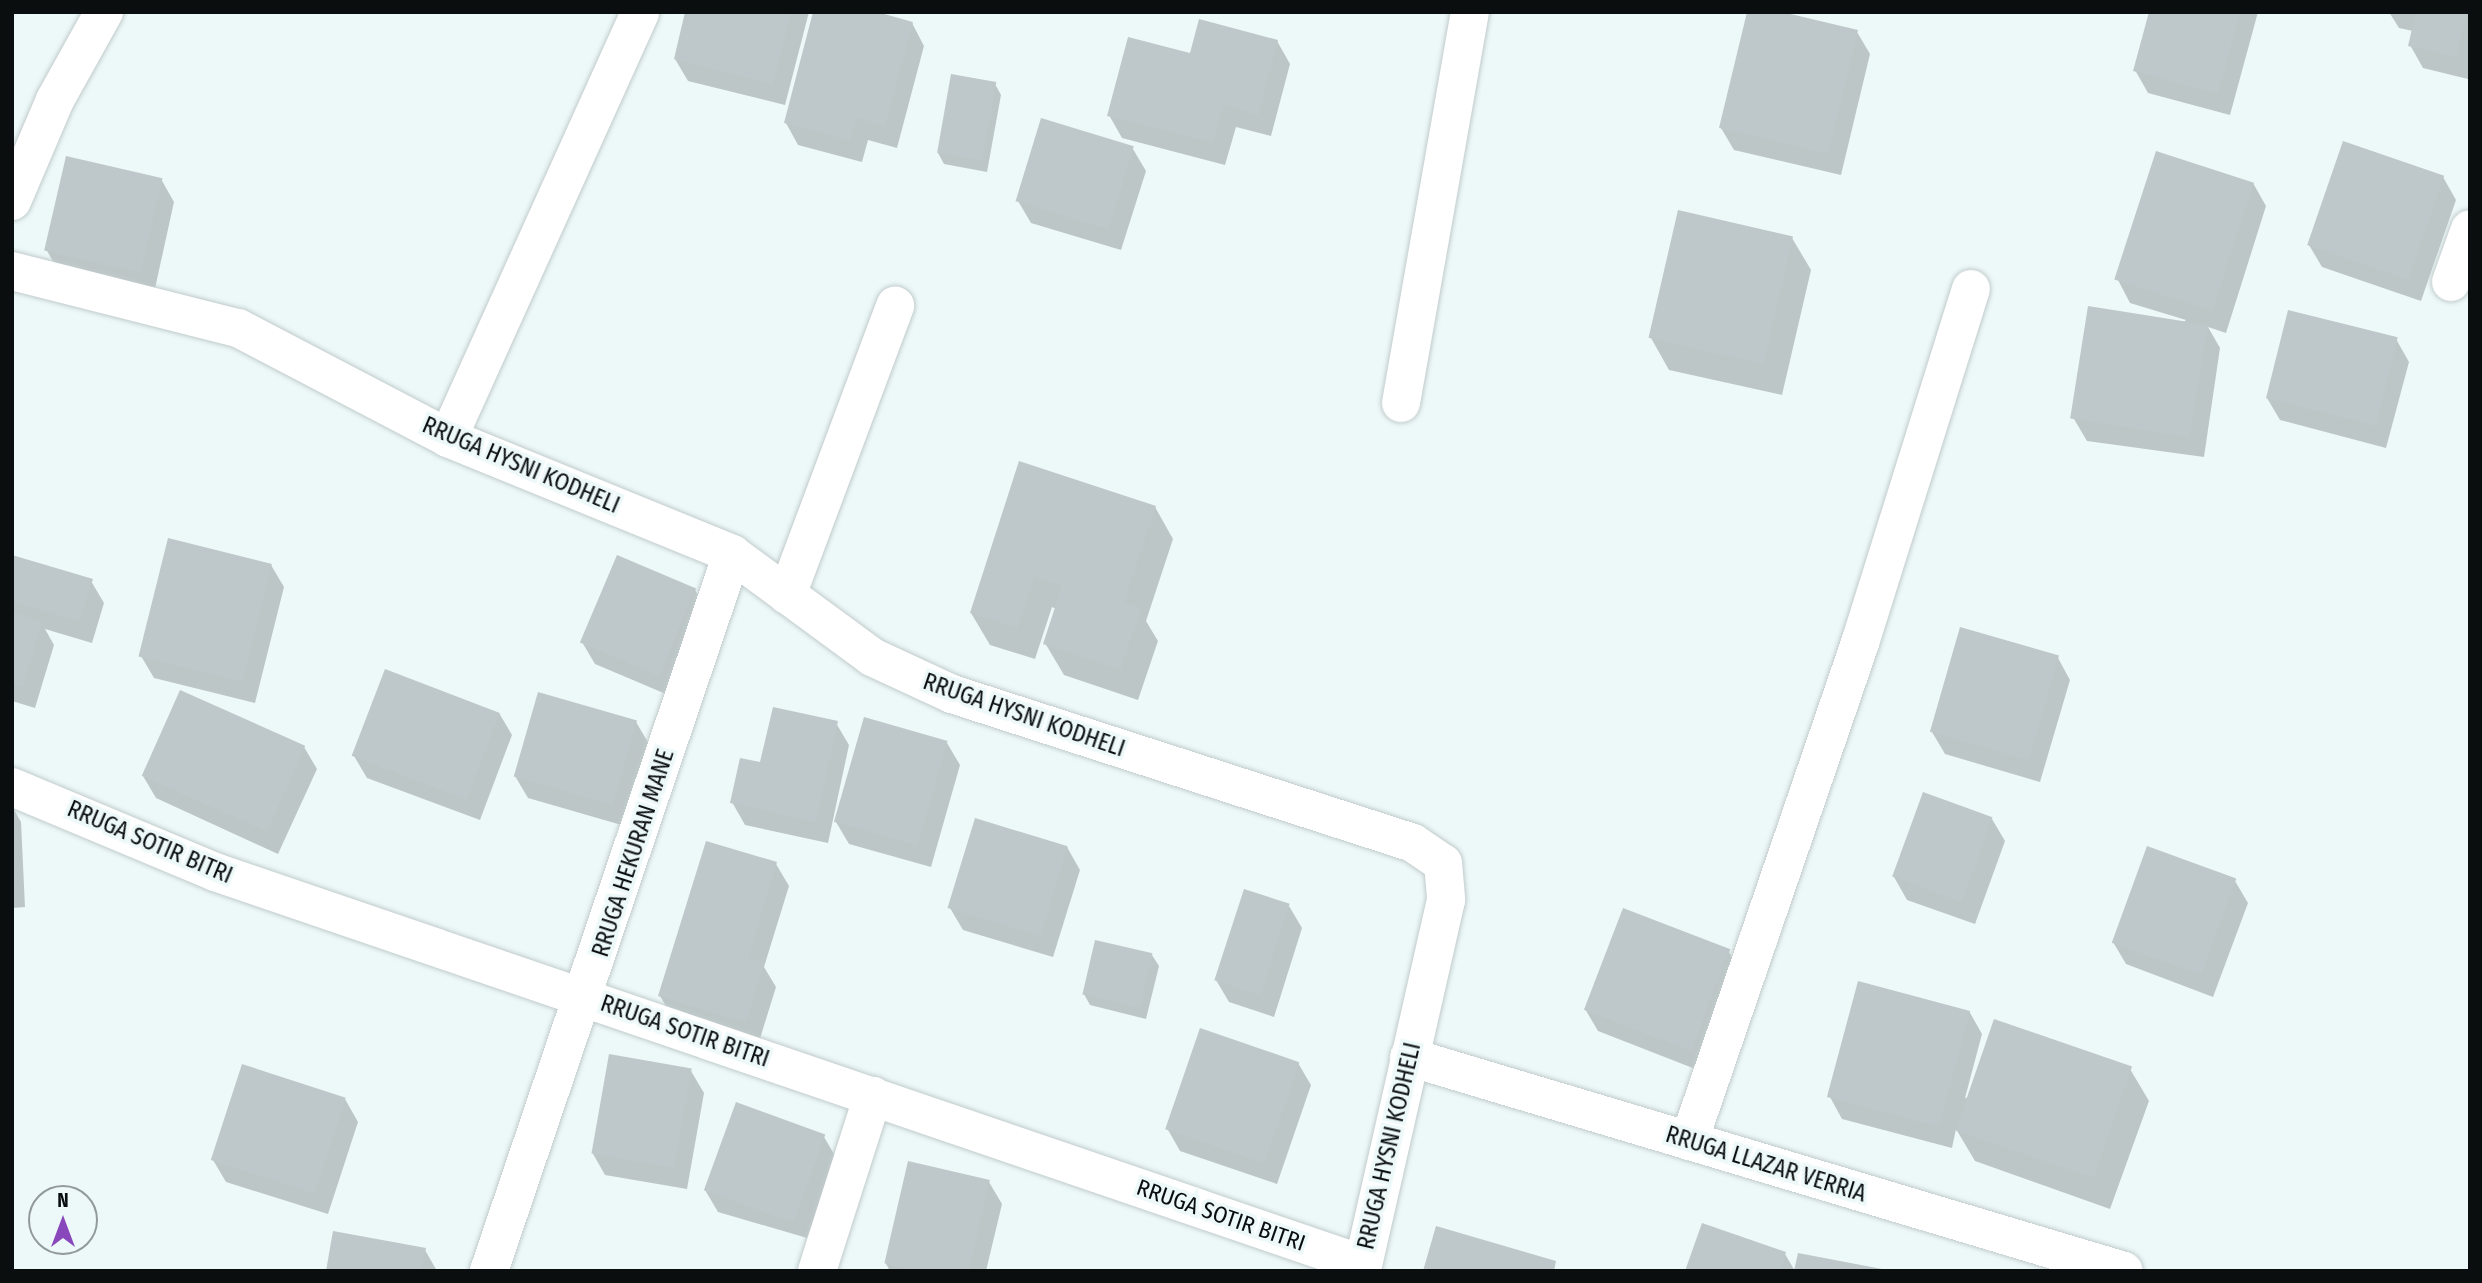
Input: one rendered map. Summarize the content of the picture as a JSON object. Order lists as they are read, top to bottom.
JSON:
{
  "streets": {
    "street": [
      "RRUGA HYSNI KODHELI",
      "RRUGA SOTIR BITRI",
      "RRUGA HEKURAN MANE",
      "RRUGA LLAZAR VERRIA"
    ]
  },
  "crossings": [
    ["RRUGA HYSNI KODHELI", "RRUGA SOTIR BITRI"],
    ["RRUGA HYSNI KODHELI", "RRUGA HEKURAN MANE"],
    ["RRUGA HYSNI KODHELI", "RRUGA LLAZAR VERRIA"],
    ["RRUGA SOTIR BITRI", "RRUGA HEKURAN MANE"]
  ],
  "north": "top"
}
